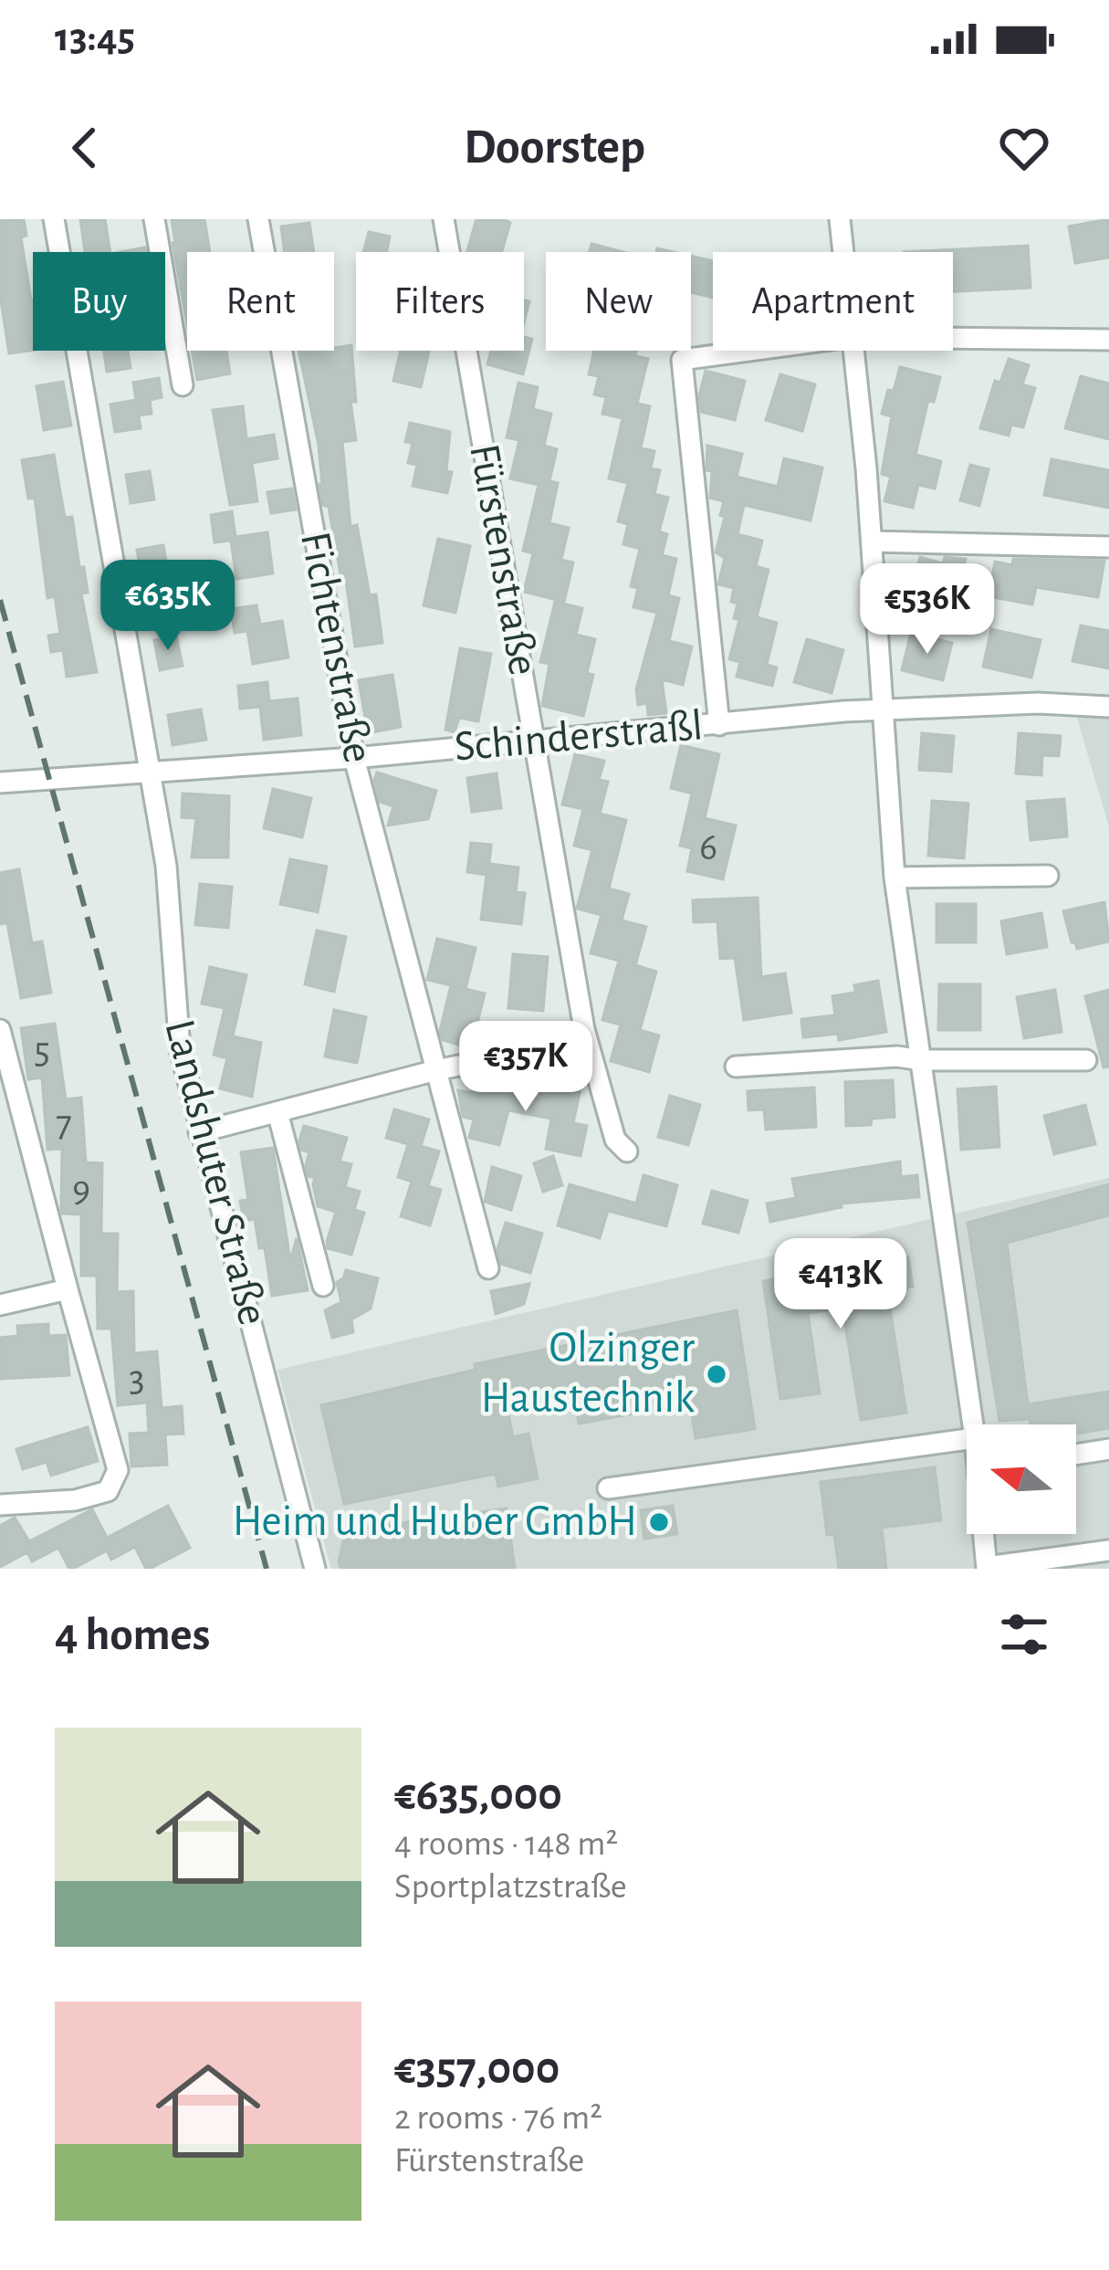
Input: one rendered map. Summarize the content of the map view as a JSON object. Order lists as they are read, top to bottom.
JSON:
{
  "streets": {
    "street": [
      "Fürstenstraße",
      "Fichtenstraße",
      "Schinderstraßl",
      "Landshuter Straße"
    ]
  },
  "crossings": [
    ["Fürstenstraße", "Schinderstraßl"],
    ["Fichtenstraße", "Schinderstraßl"],
    ["Schinderstraßl", "Landshuter Straße"]
  ],
  "places": ["Olzinger Haustechnik", "Heim und Huber GmbH"],
  "house_numbers": [
    "6",
    "5",
    "7",
    "9",
    "3"
  ],
  "north": "left",
  "page": {
    "status": "13:45",
    "header": "Doorstep",
    "chip": [
      "Buy",
      "Rent",
      "Filters",
      "New",
      "Apartment"
    ],
    "price": [
      "€635K",
      "€536K",
      "€357K",
      "€413K"
    ],
    "heading": "4 homes",
    "list": [
      {
        "name": "€635,000",
        "note": "4 rooms · 148 m² · Sportplatzstraße"
      },
      {
        "name": "€357,000",
        "note": "2 rooms · 76 m² · Fürstenstraße"
      }
    ]
  }
}
